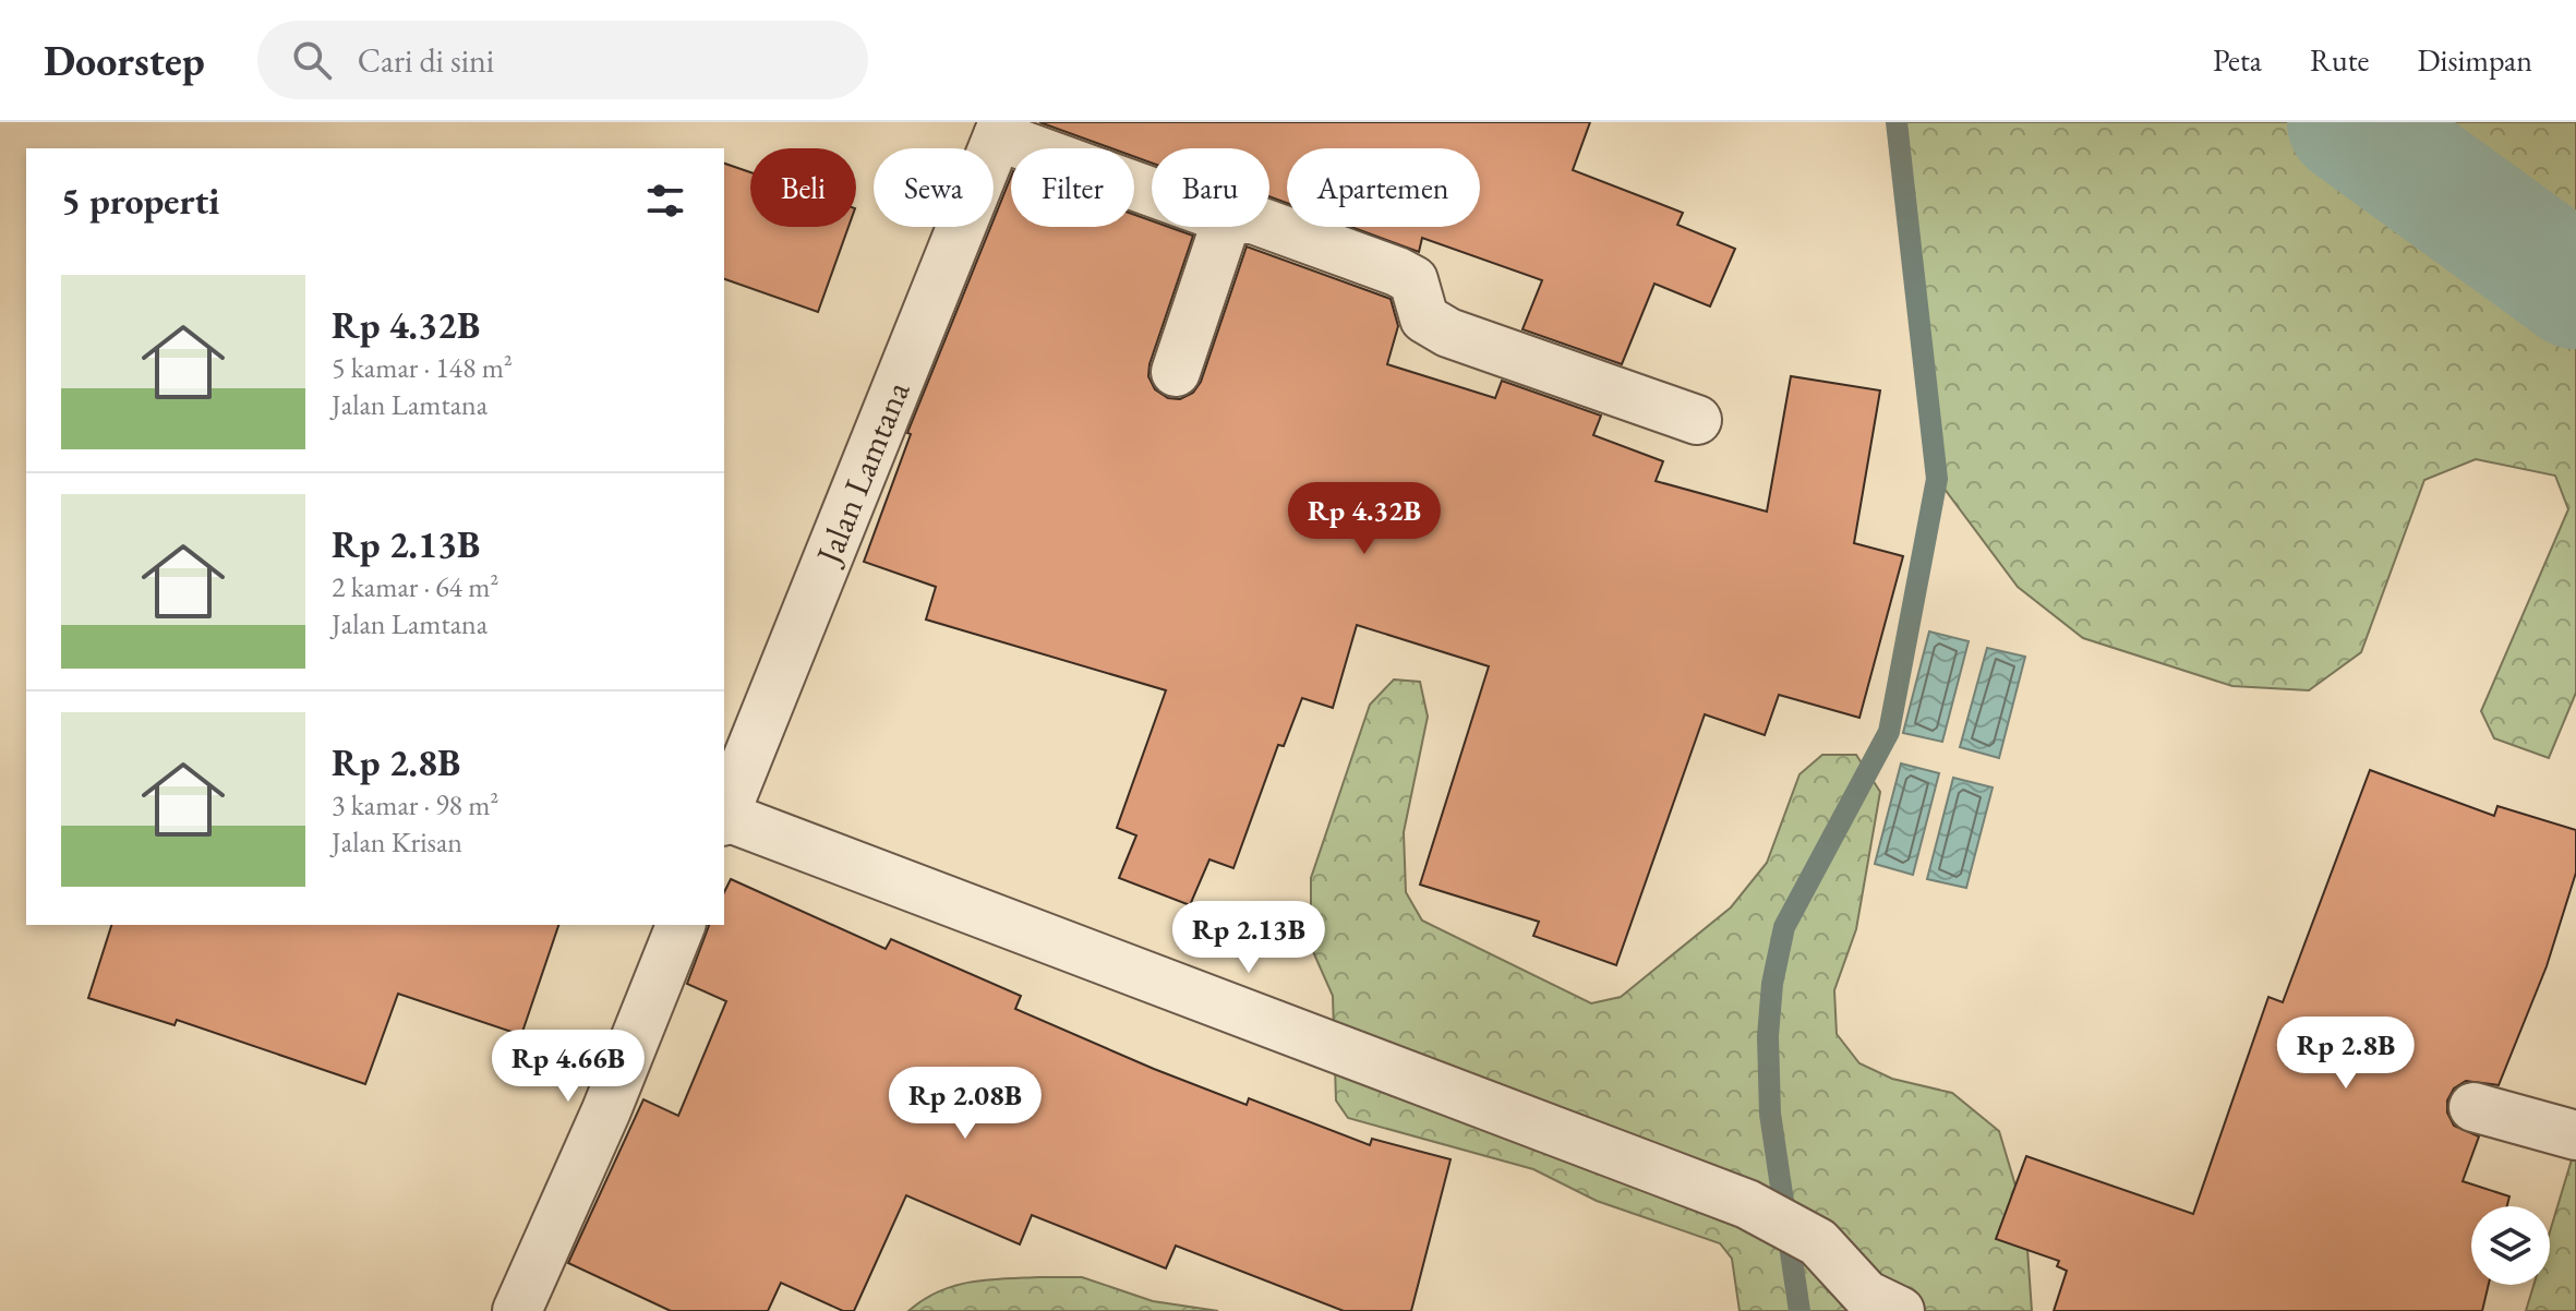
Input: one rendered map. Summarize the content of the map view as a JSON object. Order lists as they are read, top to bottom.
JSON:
{
  "streets": {
    "street": ["Jalan Lamtana"]
  },
  "page": {
    "header": "Doorstep",
    "search": "Cari di sini",
    "nav": ["Peta", "Rute", "Disimpan"],
    "chip": [
      "Beli",
      "Sewa",
      "Filter",
      "Baru",
      "Apartemen"
    ],
    "heading": "5 properti",
    "list": [
      {
        "name": "Rp 4.32B",
        "note": "5 kamar · 148 m² · Jalan Lamtana"
      },
      {
        "name": "Rp 2.13B",
        "note": "2 kamar · 64 m² · Jalan Lamtana"
      },
      {
        "name": "Rp 2.8B",
        "note": "3 kamar · 98 m² · Jalan Krisan"
      }
    ],
    "price": [
      "Rp 4.32B",
      "Rp 2.13B",
      "Rp 2.8B",
      "Rp 4.66B",
      "Rp 2.08B"
    ]
  }
}
